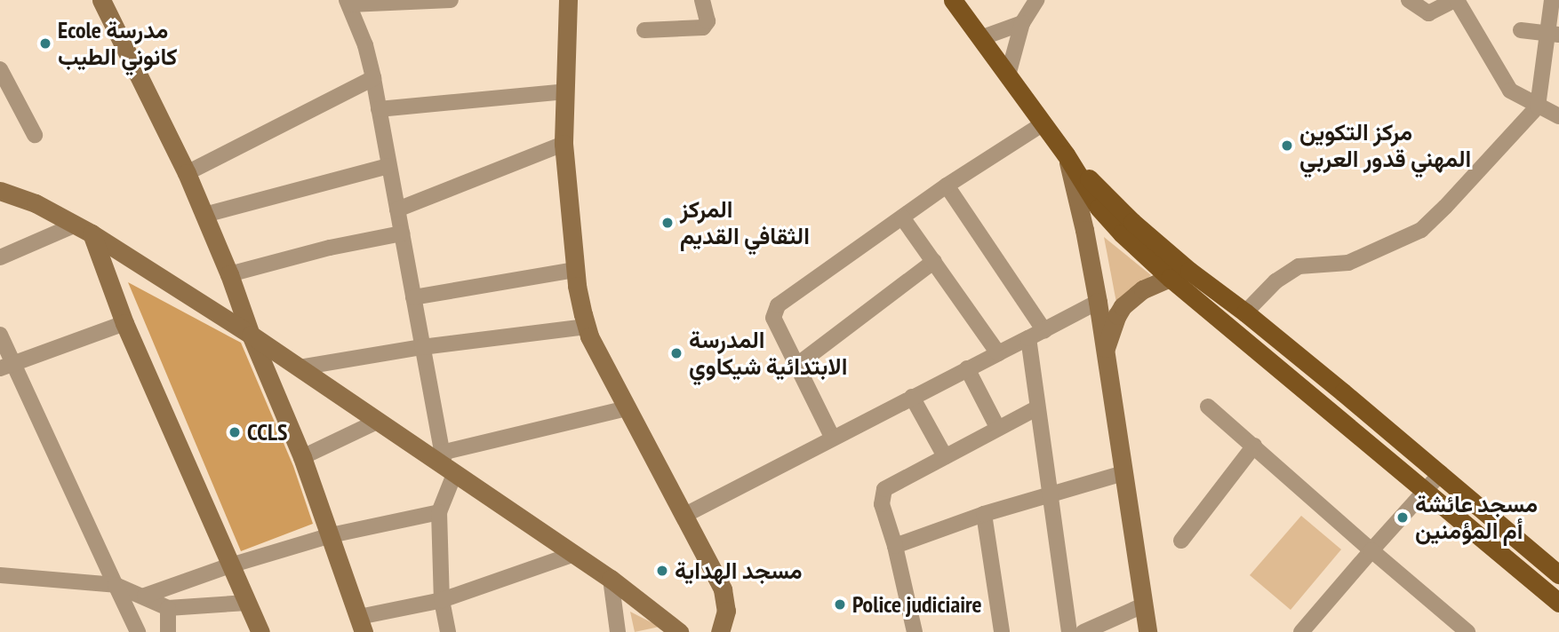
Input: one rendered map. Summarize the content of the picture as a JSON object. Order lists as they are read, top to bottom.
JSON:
{
  "places": [
    "Ecole مدرسة كانوني الطيب",
    "مركز التكوين المهني قدور العربي",
    "المركز الثقافي القديم",
    "المدرسة الابتدائية شيكاوي",
    "CCLS",
    "مسجد عائشة أم المؤمنين",
    "مسجد الهداية",
    "Police judiciaire"
  ]
}
